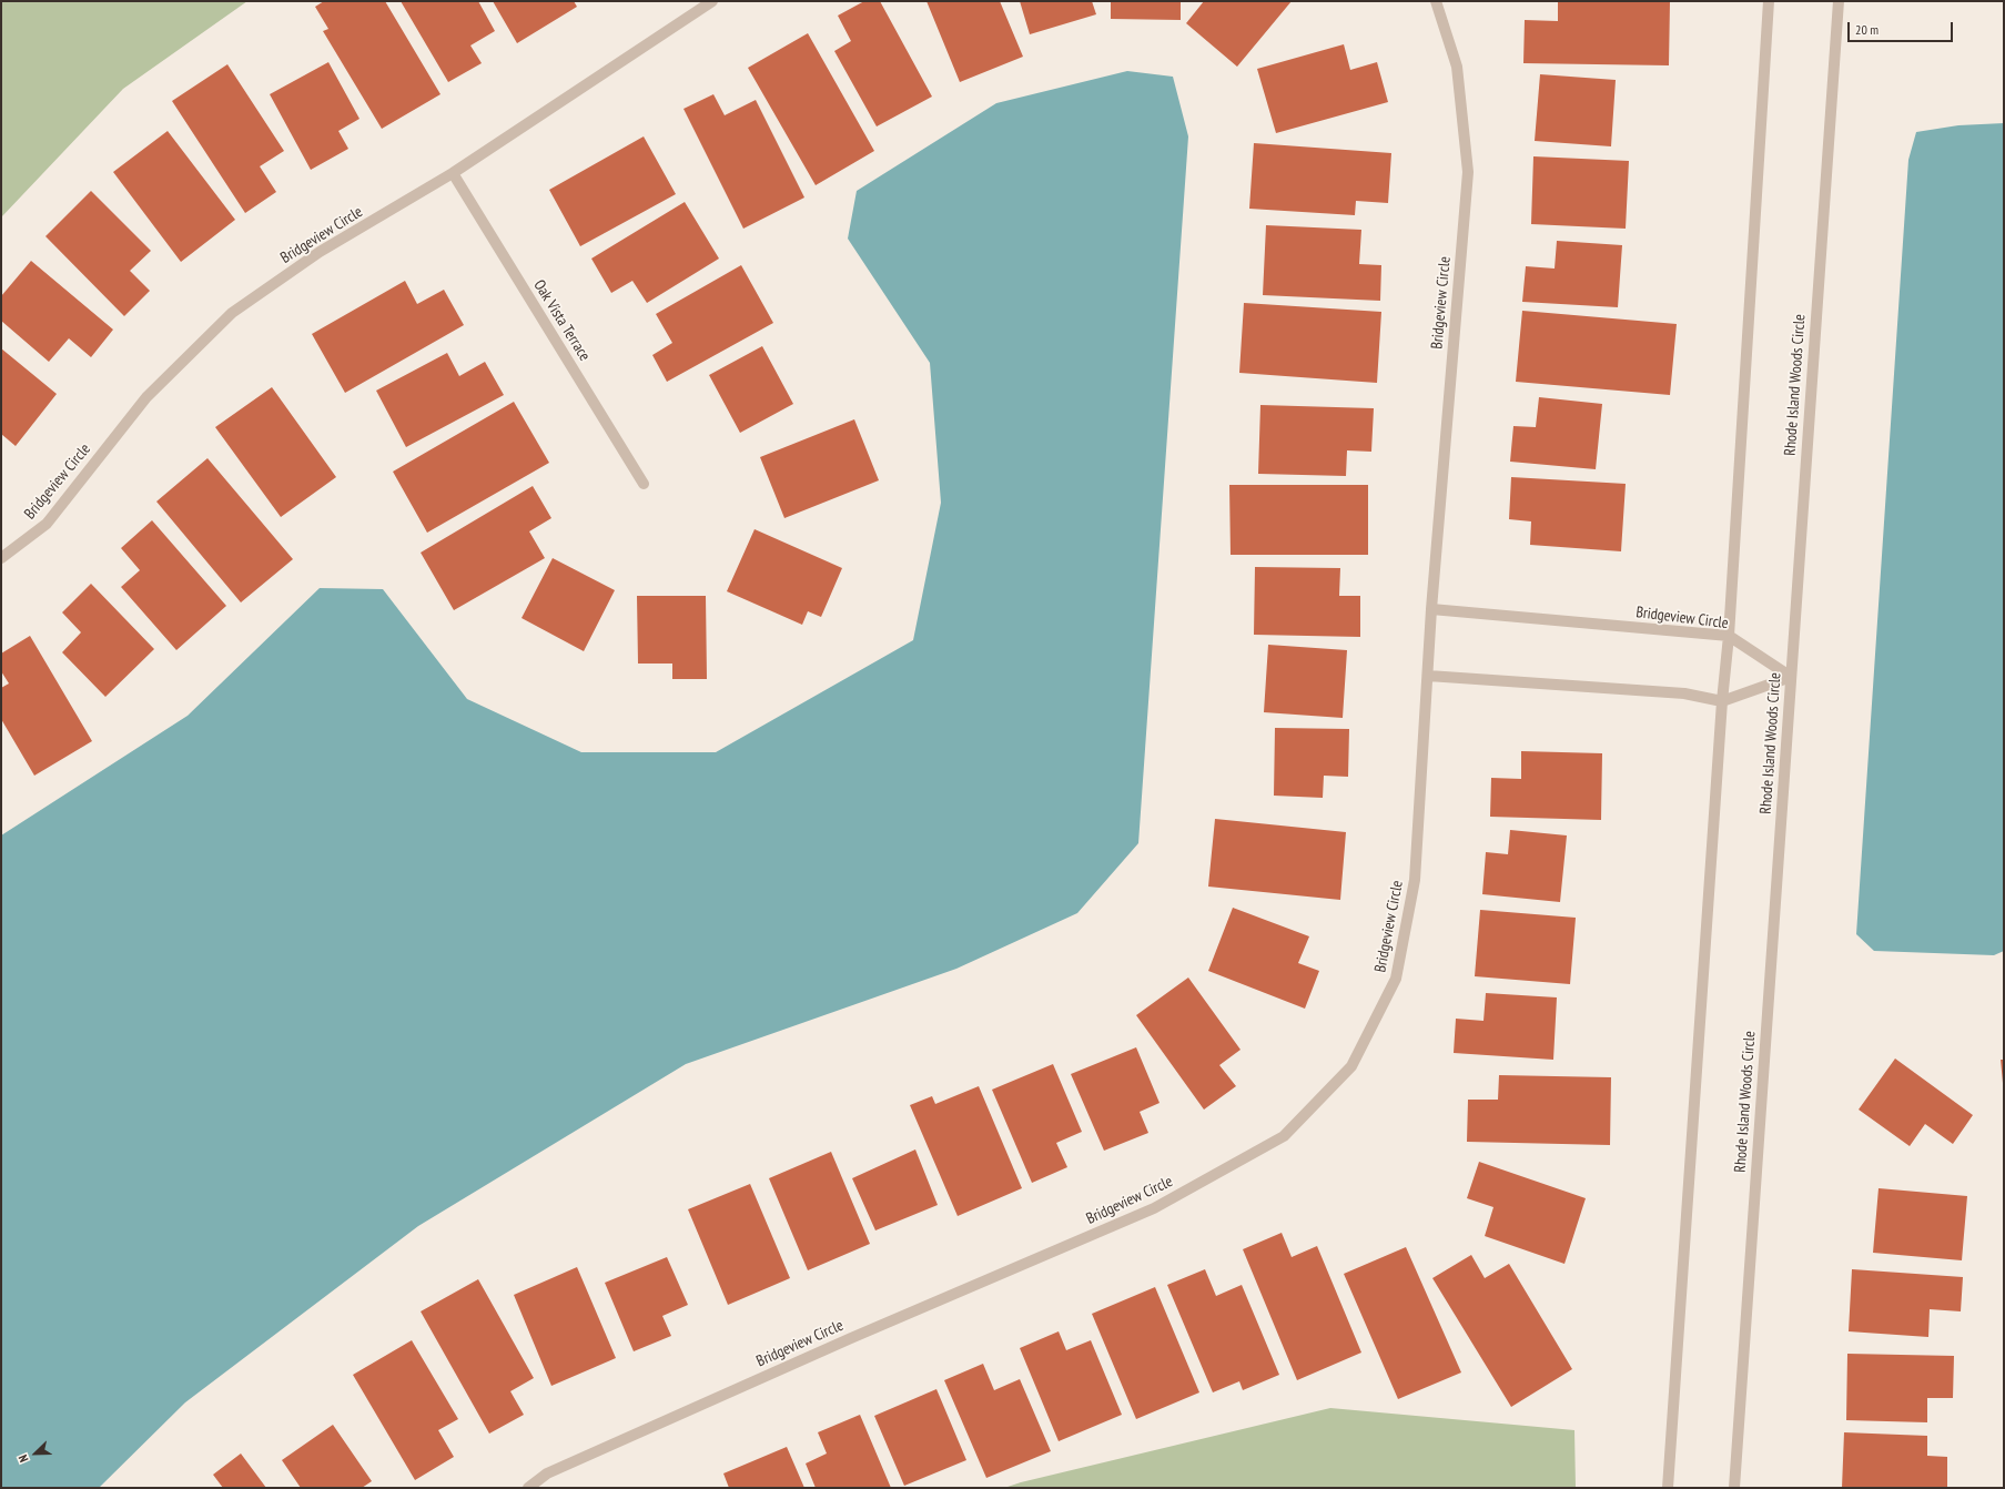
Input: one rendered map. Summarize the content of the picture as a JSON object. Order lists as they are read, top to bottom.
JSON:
{
  "streets": {
    "street": ["Bridgeview Circle", "Oak Vista Terrace", "Rhode Island Woods Circle"]
  },
  "crossings": [
    ["Bridgeview Circle", "Oak Vista Terrace"],
    ["Bridgeview Circle", "Rhode Island Woods Circle"]
  ],
  "scale_bar": "20 m",
  "north": "bottom left"
}
